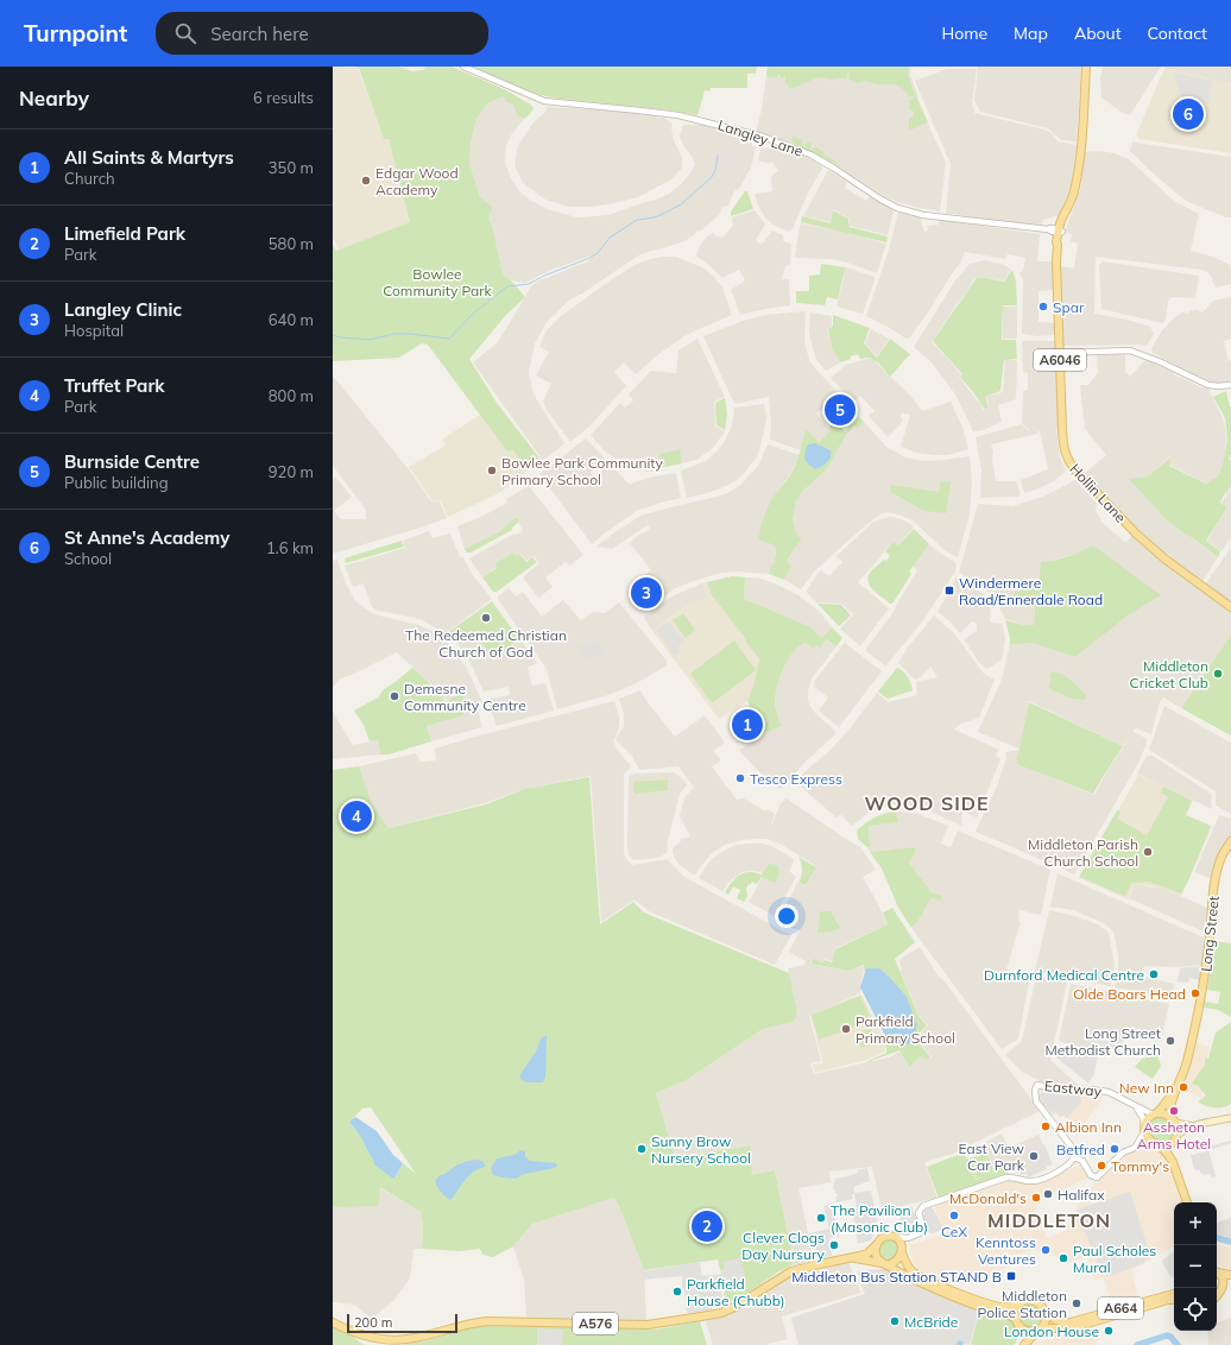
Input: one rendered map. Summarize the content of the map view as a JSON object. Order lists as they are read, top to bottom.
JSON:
{
  "streets": {
    "main road": [
      "A6046",
      "Hollin Lane",
      "Long Street",
      "A664",
      "A576"
    ],
    "street": ["Langley Lane", "Eastway"]
  },
  "crossings": [
    ["Langley Lane", "Hollin Lane"],
    ["Long Street", "Eastway"],
    ["A664", "A576"]
  ],
  "districts": ["WOOD SIDE", "MIDDLETON"],
  "parks": ["Bowlee Community Park"],
  "places": {
    "other": [
      "Edgar Wood Academy",
      "Spar",
      "Bowlee Park Community Primary School",
      "The Redeemed Christian Church of God",
      "Middleton Cricket Club",
      "Demesne Community Centre",
      "Tesco Express",
      "Middleton Parish Church School",
      "Durnford Medical Centre",
      "Olde Boars Head",
      "Parkfield Primary School",
      "Long Street Methodist Church",
      "New Inn",
      "Assheton Arms Hotel",
      "Albion Inn",
      "Sunny Brow Nursery School",
      "Betfred",
      "East View Car Park",
      "Tommy's",
      "Halifax",
      "McDonald's",
      "CeX",
      "The Pavilion (Masonic Club)",
      "Clever Clogs Day Nursury",
      "Kenntoss Ventures",
      "Paul Scholes Mural",
      "Parkfield House (Chubb)",
      "Middleton Police Station",
      "McBride",
      "London House"
    ],
    "transit": ["Windermere Road/Ennerdale Road", "Middleton Bus Station STAND B"]
  },
  "scale_bar": "200 m",
  "page": {
    "header": "Turnpoint",
    "search": "Search here",
    "nav": [
      "Home",
      "Map",
      "About",
      "Contact"
    ],
    "heading": ["Nearby", "6 results"],
    "pins": [
      "6",
      "5",
      "3",
      "1",
      "4",
      "2"
    ],
    "list": [
      {
        "mark": "1",
        "name": "All Saints & Martyrs",
        "note": "Church",
        "value": "350 m"
      },
      {
        "mark": "2",
        "name": "Limefield Park",
        "note": "Park",
        "value": "580 m"
      },
      {
        "mark": "3",
        "name": "Langley Clinic",
        "note": "Hospital",
        "value": "640 m"
      },
      {
        "mark": "4",
        "name": "Truffet Park",
        "note": "Park",
        "value": "800 m"
      },
      {
        "mark": "5",
        "name": "Burnside Centre",
        "note": "Public building",
        "value": "920 m"
      },
      {
        "mark": "6",
        "name": "St Anne's Academy",
        "note": "School",
        "value": "1.6 km"
      }
    ],
    "map_buttons": ["+", "−"],
    "scale": "200 m"
  }
}
